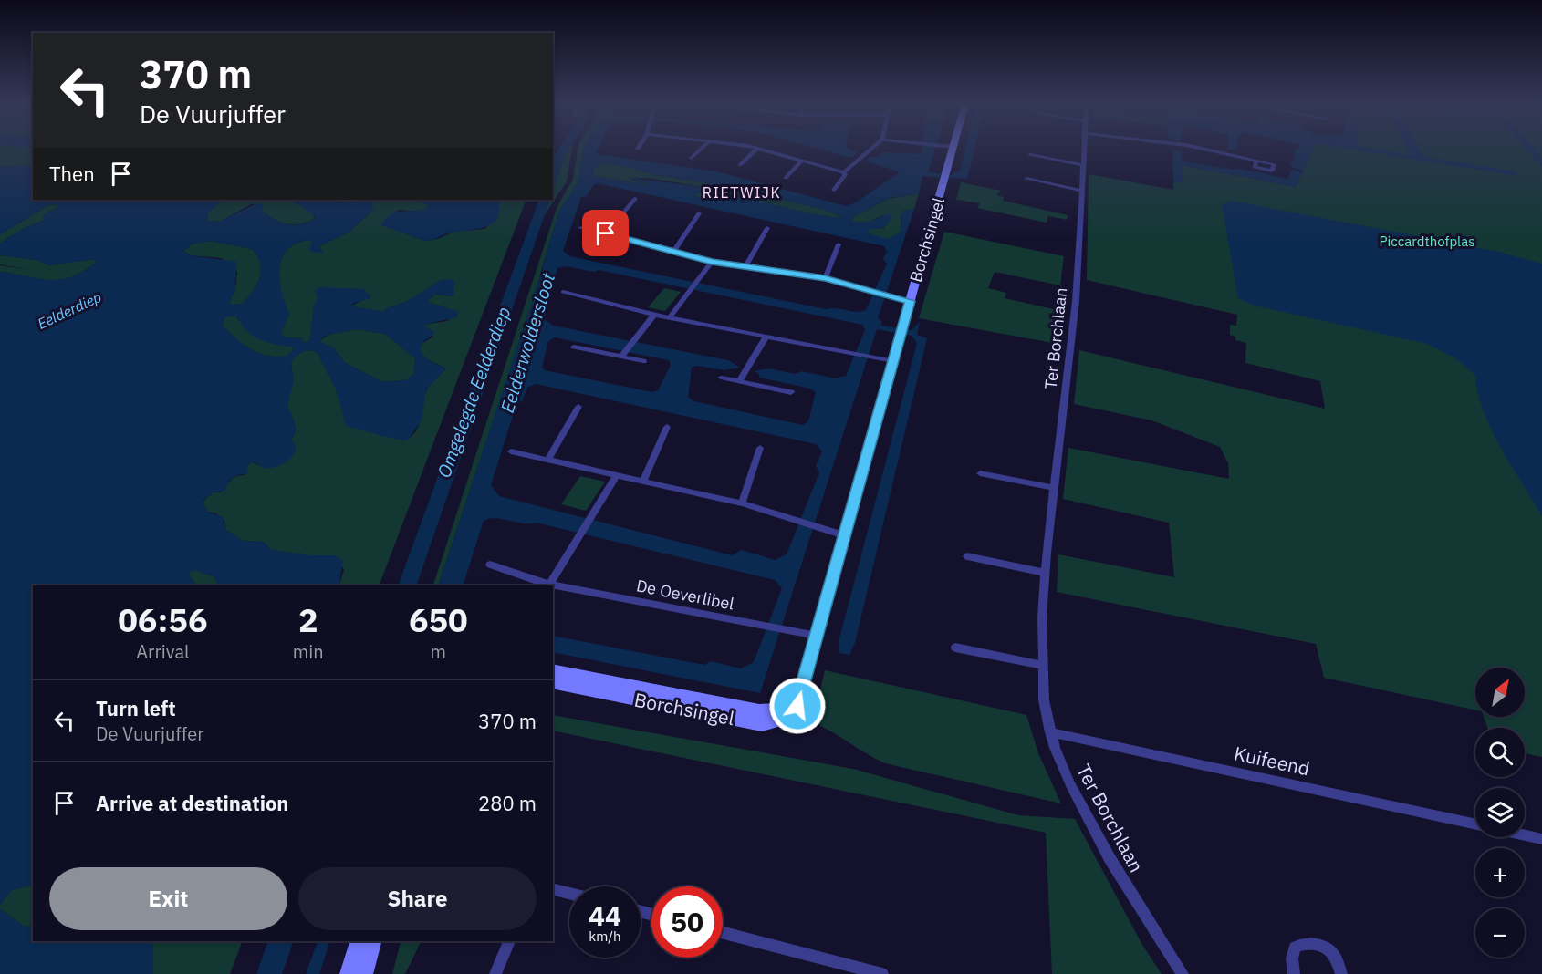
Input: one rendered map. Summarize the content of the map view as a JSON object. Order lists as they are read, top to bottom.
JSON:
{
  "streets": {
    "main road": ["Borchsingel"],
    "street": ["Ter Borchlaan", "De Oeverlibel", "Kuifeend"]
  },
  "crossings": [
    ["Borchsingel", "De Oeverlibel"],
    ["Ter Borchlaan", "Kuifeend"]
  ],
  "districts": ["RIETWIJK"],
  "water": ["Eelderdiep", "Eelderwoldersloot", "Omgelegde Eelderdiep"],
  "parks": ["Piccardthofplas"],
  "north": "top right",
  "page": {
    "turn": ["370 m", "De Vuurjuffer"],
    "then": "Then",
    "eta": [
      "06:56",
      "Arrival",
      "2",
      "min",
      "650",
      "m"
    ],
    "map_buttons": ["+", "−"],
    "list": [
      {
        "name": "Turn left",
        "note": "De Vuurjuffer",
        "value": "370 m"
      },
      {
        "name": "Arrive at destination",
        "value": "280 m"
      }
    ],
    "buttons": ["Exit", "Share"],
    "speed": "44 km/h",
    "limit": "50"
  }
}
